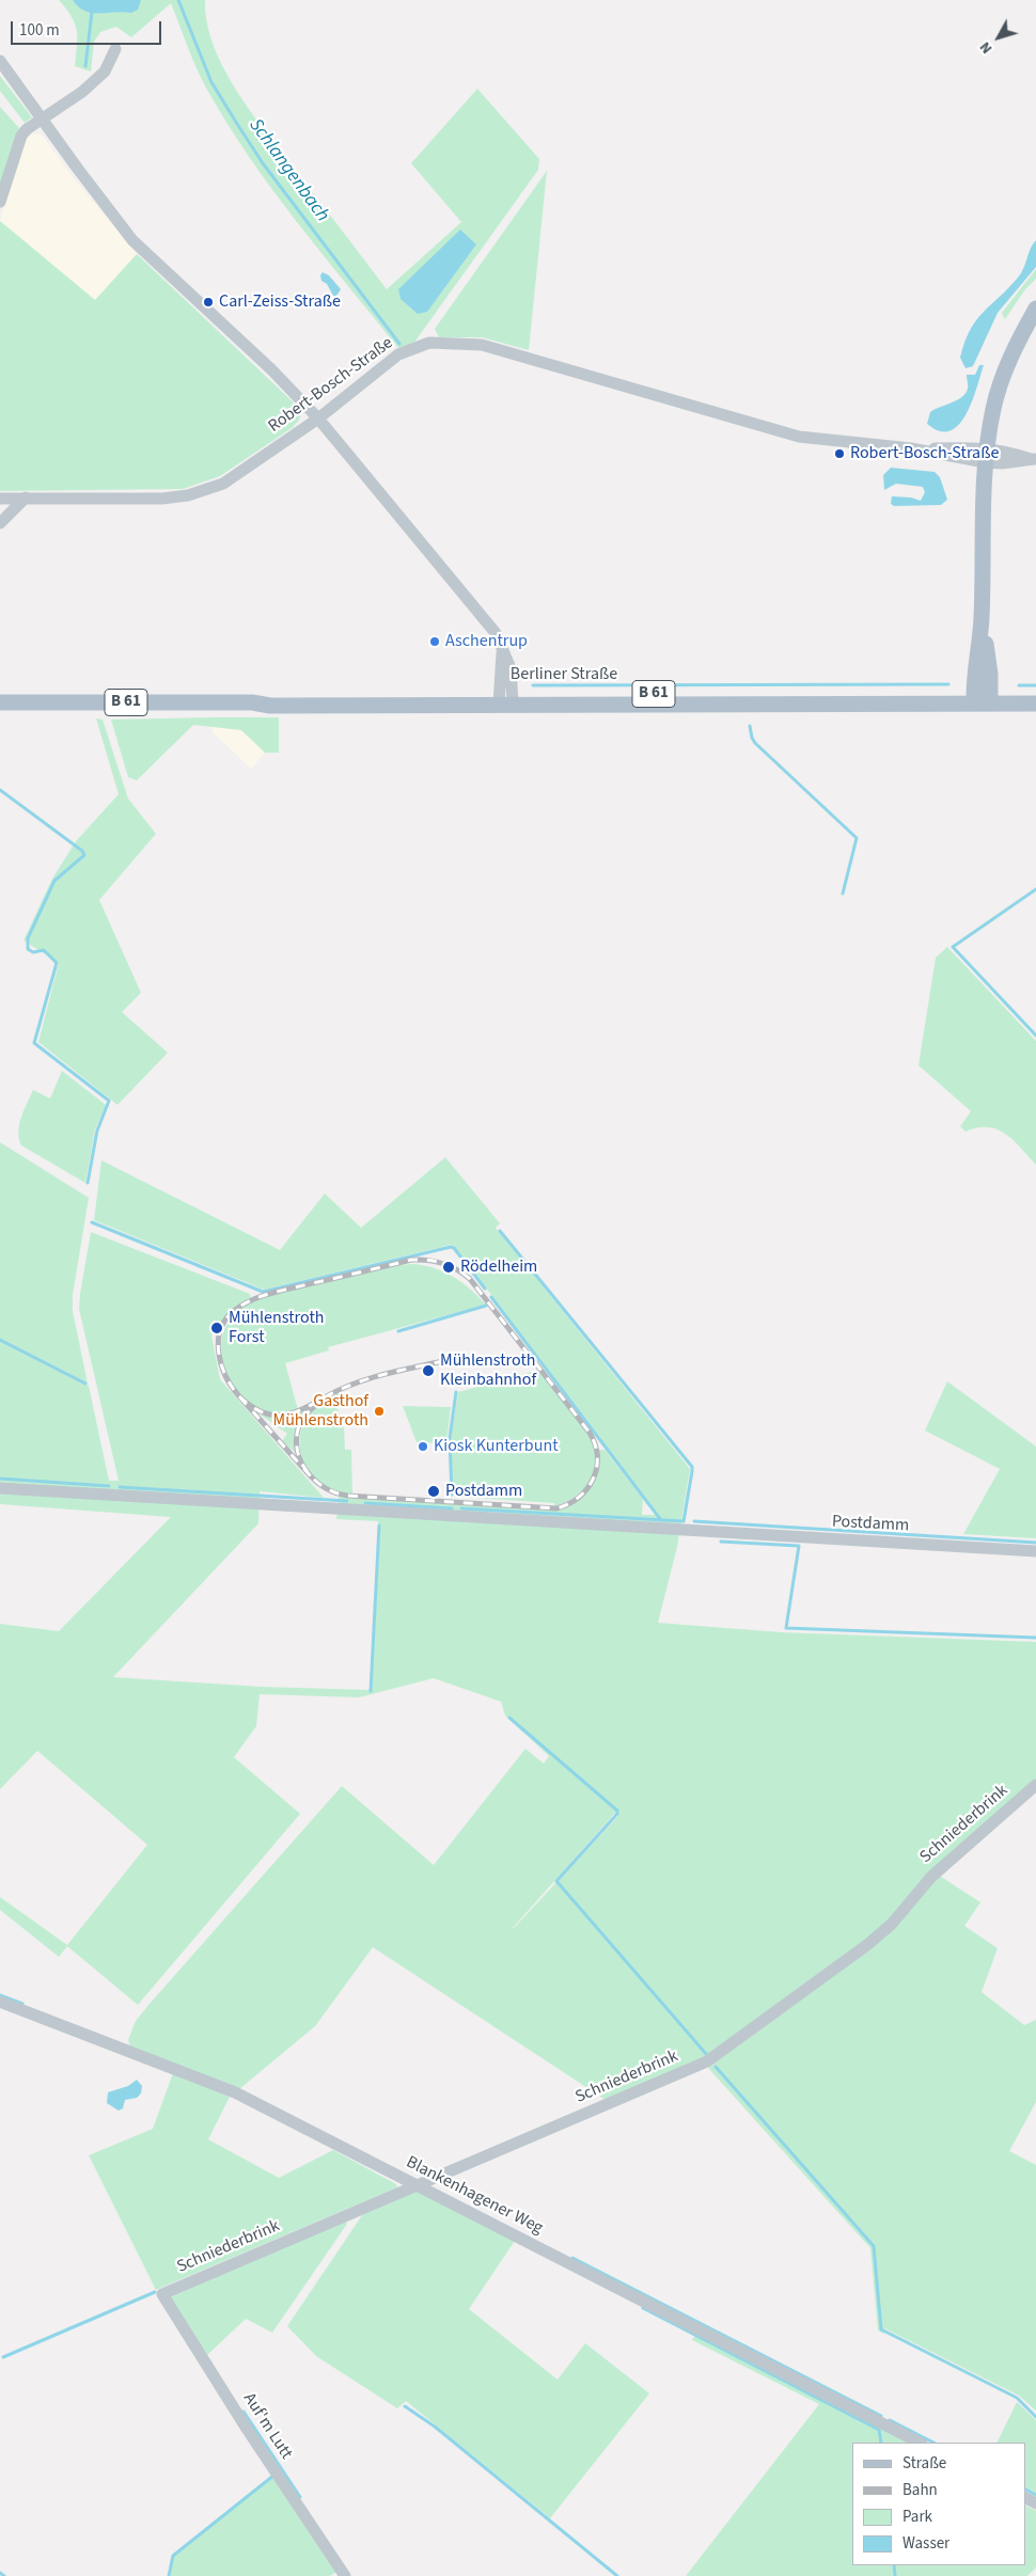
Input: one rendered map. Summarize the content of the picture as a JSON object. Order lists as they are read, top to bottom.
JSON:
{
  "streets": {
    "main road": ["Berliner Straße", "B 61"],
    "street": [
      "Robert-Bosch-Straße",
      "Postdamm",
      "Schniederbrink",
      "Blankenhagener Weg",
      "Auf'm Lutt"
    ]
  },
  "crossings": [
    ["Schniederbrink", "Blankenhagener Weg"],
    ["Schniederbrink", "Auf'm Lutt"]
  ],
  "water": ["Schlangenbach"],
  "places": [
    "Carl-Zeiss-Straße",
    "Robert-Bosch-Straße",
    "Aschentrup",
    "Rödelheim",
    "Mühlenstroth Forst",
    "Mühlenstroth Kleinbahnhof",
    "Gasthof Mühlenstroth",
    "Kiosk Kunterbunt",
    "Postdamm"
  ],
  "legend": [
    "Straße",
    "Bahn",
    "Park",
    "Wasser"
  ],
  "scale_bar": "100 m",
  "north": "bottom left"
}
